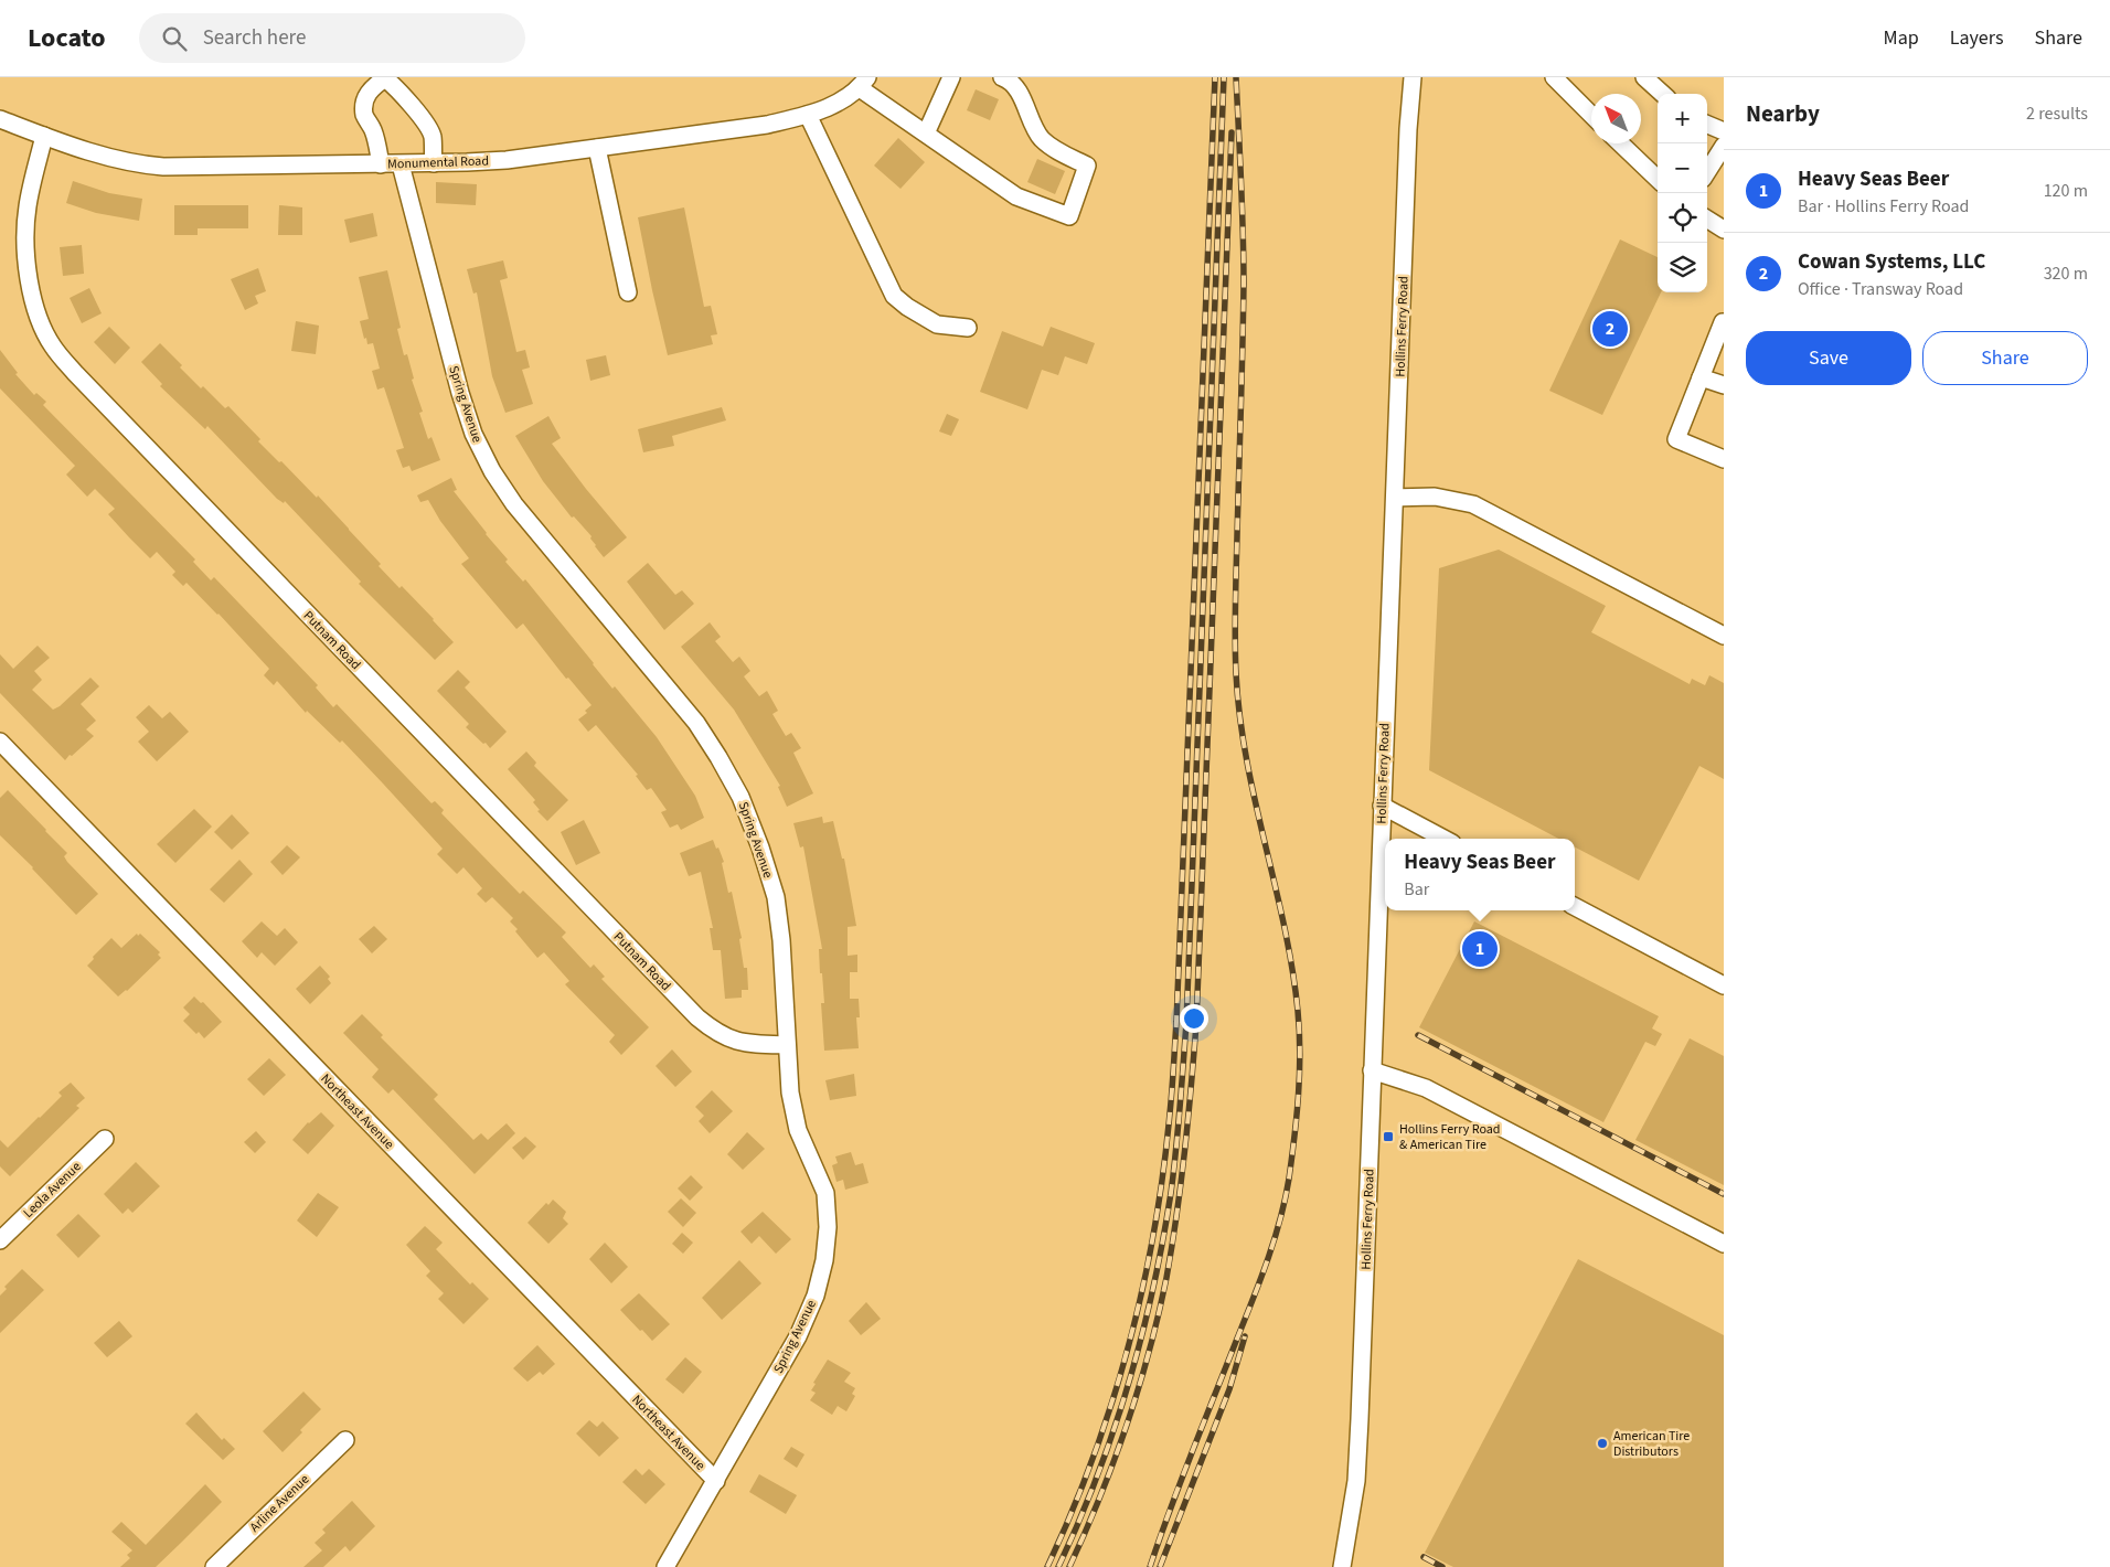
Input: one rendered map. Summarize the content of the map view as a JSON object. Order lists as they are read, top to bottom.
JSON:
{
  "streets": {
    "street": [
      "Monumental Road",
      "Hollins Ferry Road",
      "Spring Avenue",
      "Putnam Road",
      "Northeast Avenue",
      "Leola Avenue",
      "Arline Avenue"
    ]
  },
  "crossings": [
    ["Monumental Road", "Spring Avenue"],
    ["Monumental Road", "Putnam Road"],
    ["Spring Avenue", "Putnam Road"],
    ["Spring Avenue", "Northeast Avenue"]
  ],
  "places": {
    "transit": ["Hollins Ferry Road & American Tire"],
    "other": ["American Tire Distributors"]
  },
  "north": "top left",
  "page": {
    "header": "Locato",
    "search": "Search here",
    "nav": ["Map", "Layers", "Share"],
    "heading": ["Nearby", "2 results"],
    "map_buttons": ["+", "−"],
    "list": [
      {
        "mark": "1",
        "name": "Heavy Seas Beer",
        "note": "Bar · Hollins Ferry Road",
        "value": "120 m"
      },
      {
        "mark": "2",
        "name": "Cowan Systems, LLC",
        "note": "Office · Transway Road",
        "value": "320 m"
      }
    ],
    "pins": ["2", "1"],
    "buttons": ["Save", "Share"],
    "popup": ["Heavy Seas Beer", "Bar"]
  }
}
